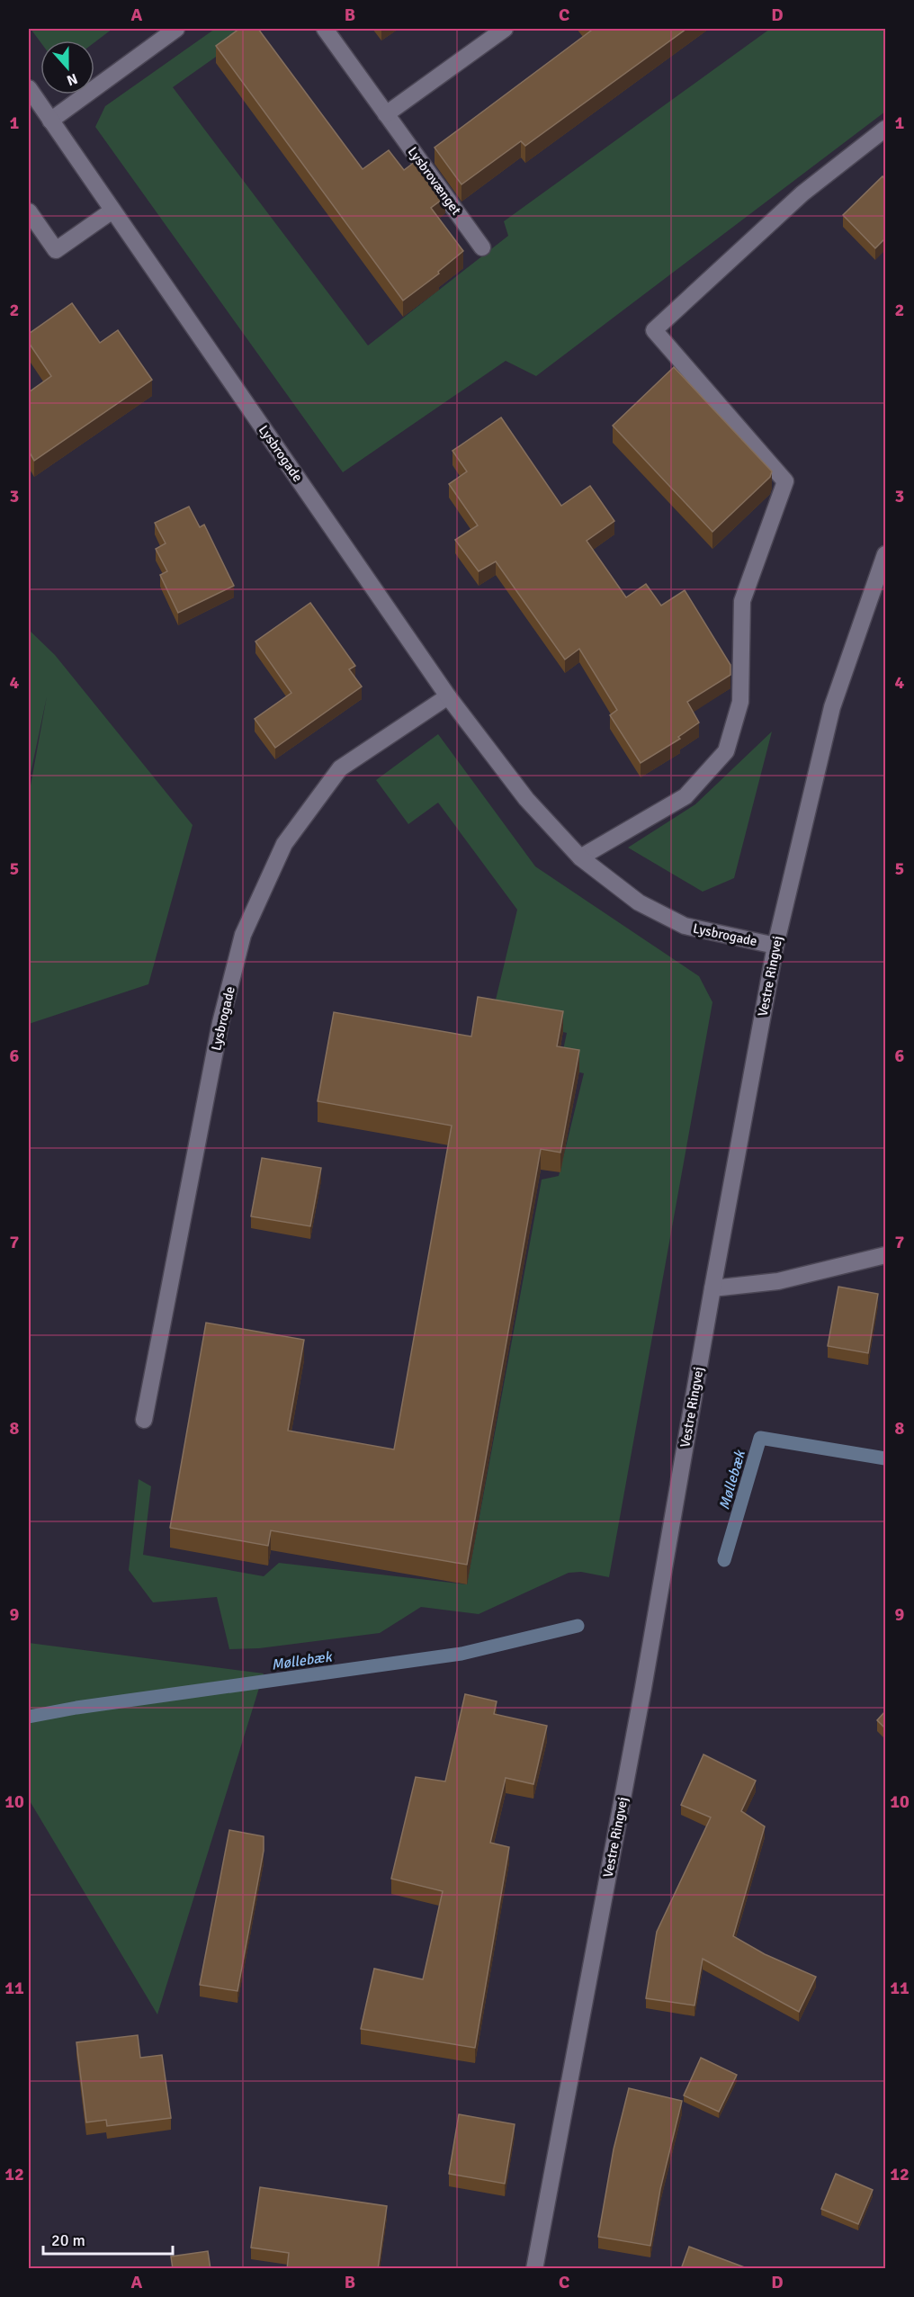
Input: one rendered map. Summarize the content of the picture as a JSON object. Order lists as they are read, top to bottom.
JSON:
{
  "streets": {
    "street": ["Lysbrovænget", "Lysbrogade", "Vestre Ringvej"]
  },
  "crossings": [
    ["Lysbrogade", "Vestre Ringvej"]
  ],
  "water": ["Møllebæk"],
  "scale_bar": "20 m",
  "north": "bottom",
  "grid": {
    "columns": [
      "A",
      "B",
      "C",
      "D"
    ],
    "rows": [
      "1",
      "2",
      "3",
      "4",
      "5",
      "6",
      "7",
      "8",
      "9",
      "10",
      "11",
      "12"
    ]
  }
}
